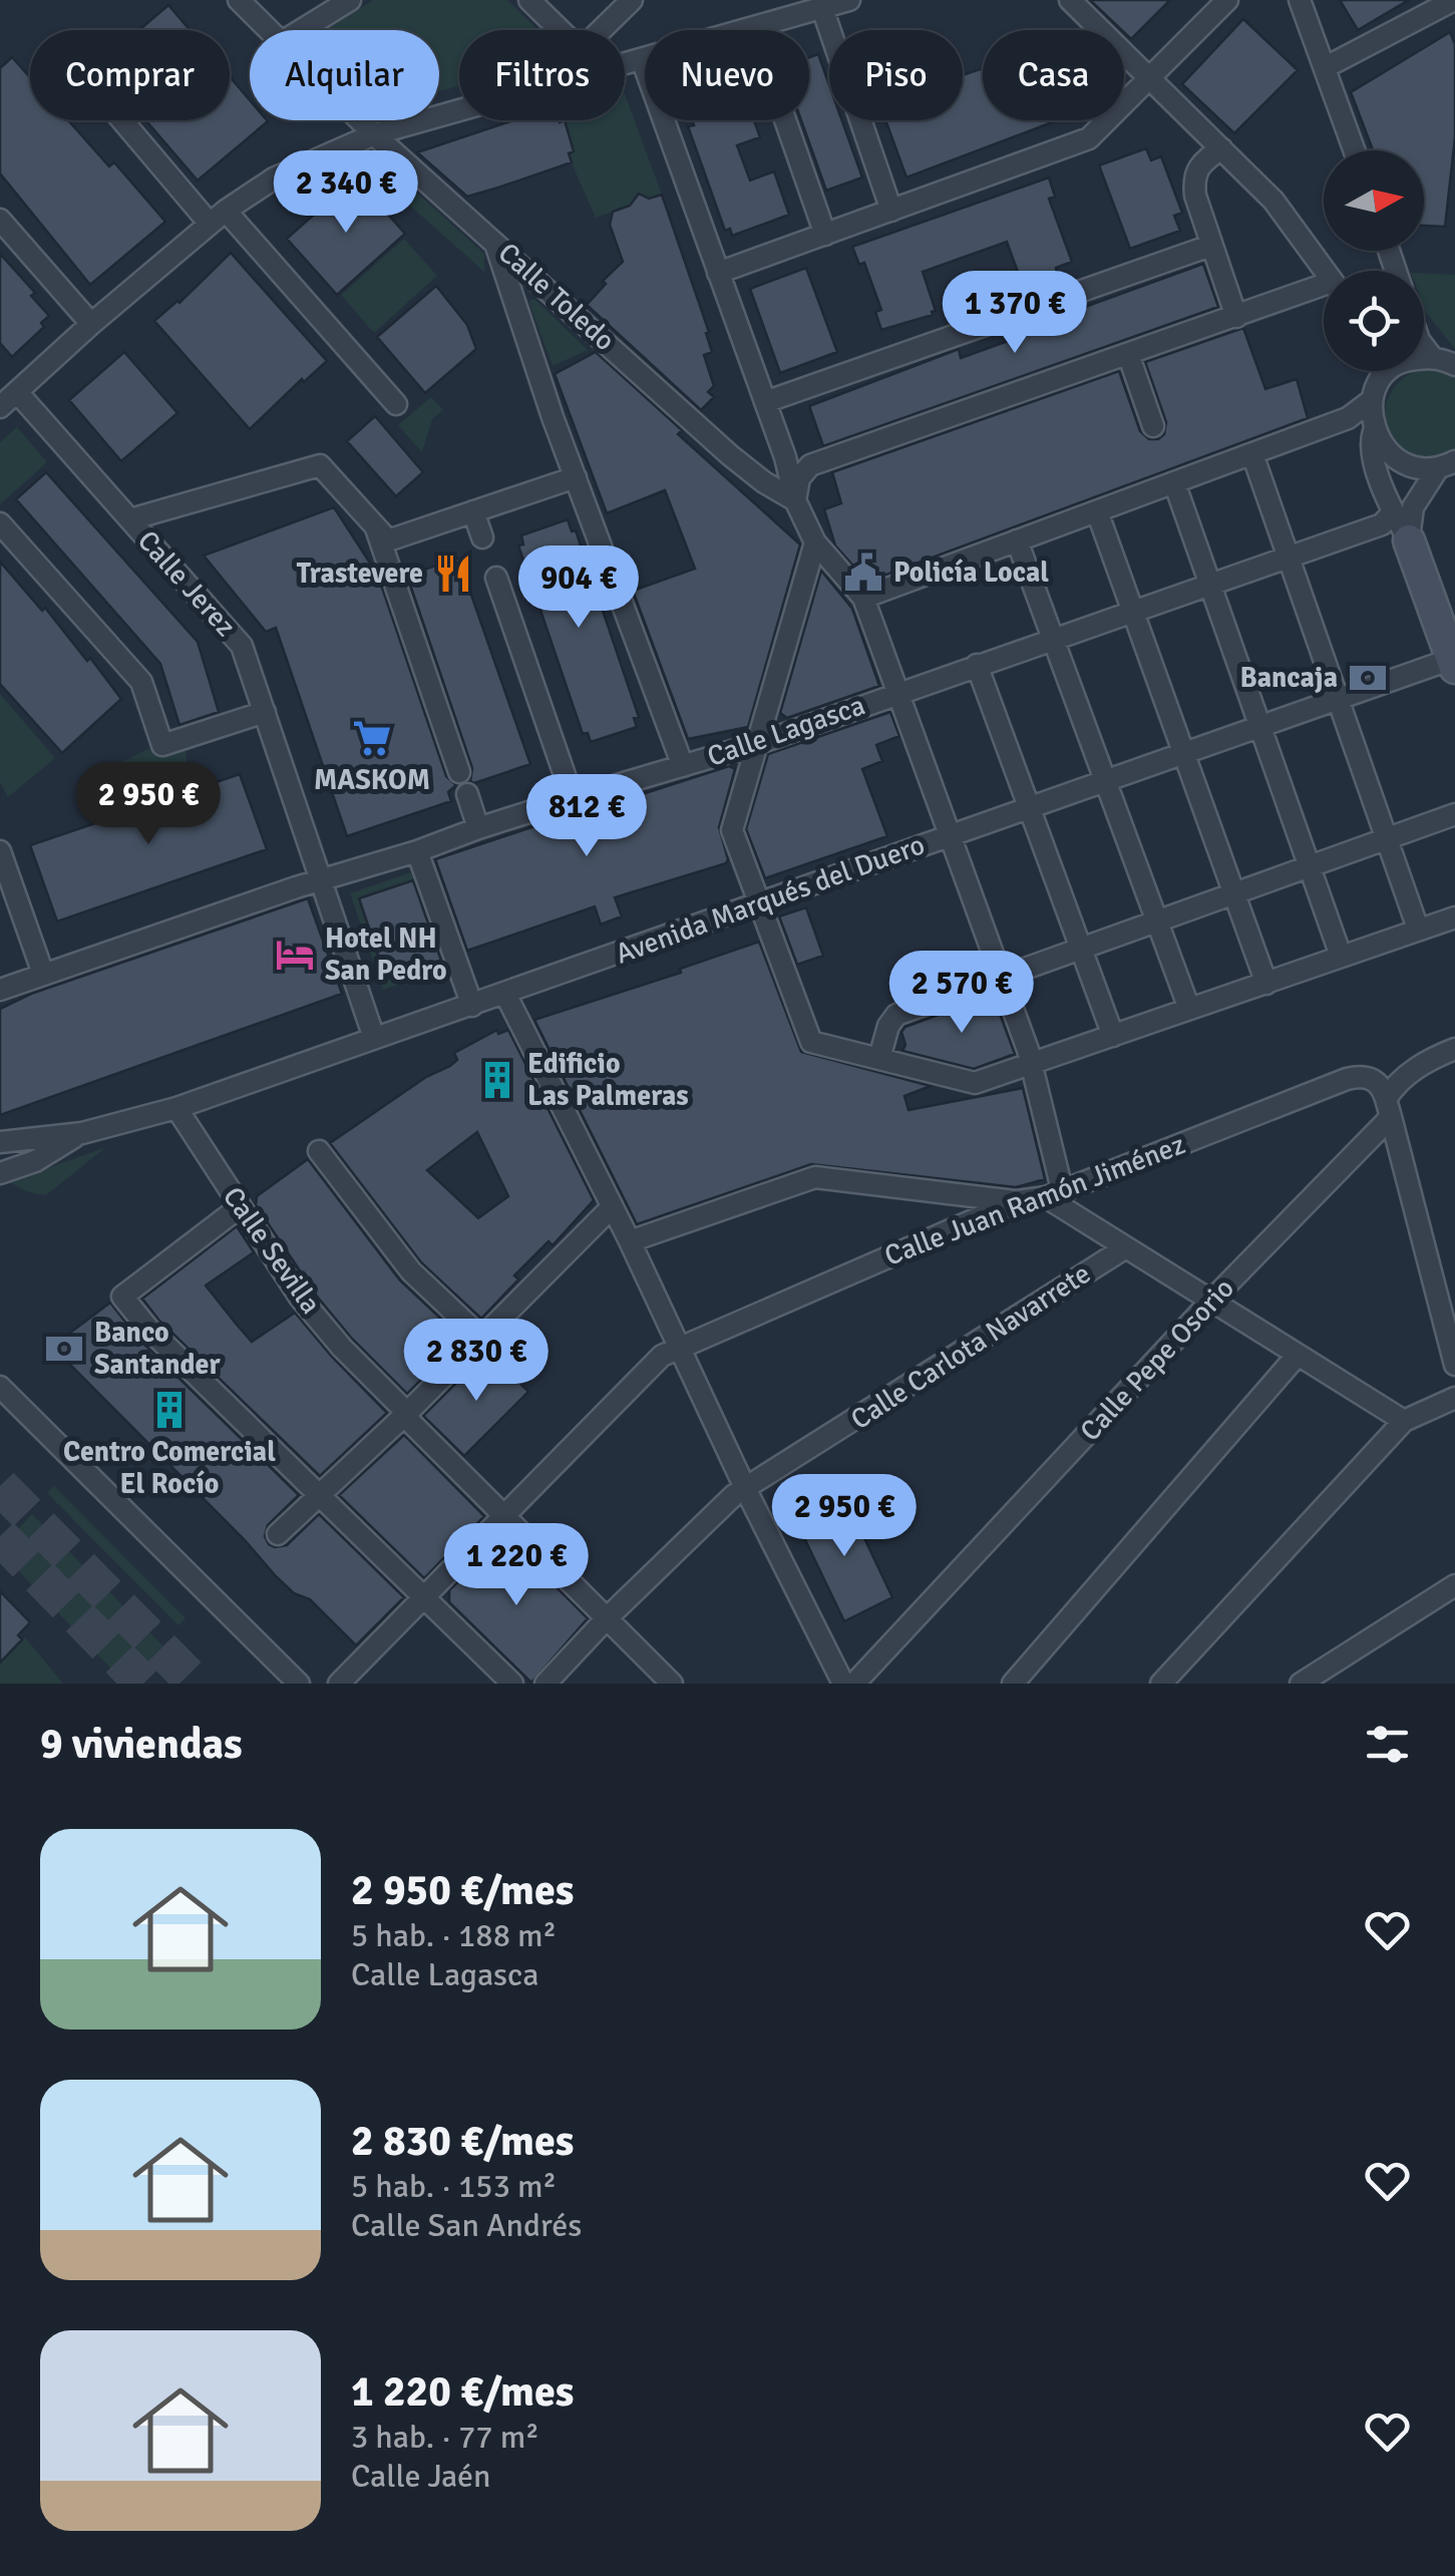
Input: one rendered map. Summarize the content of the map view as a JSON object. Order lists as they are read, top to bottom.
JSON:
{
  "streets": {
    "street": [
      "Calle Toledo",
      "Calle Jerez",
      "Calle Lagasca",
      "Avenida Marqués del Duero",
      "Calle Juan Ramón Jiménez",
      "Calle Sevilla",
      "Calle Carlota Navarrete",
      "Calle Pepe Osorio"
    ]
  },
  "crossings": [
    ["Calle Jerez", "Calle Lagasca"],
    ["Calle Jerez", "Avenida Marqués del Duero"],
    ["Avenida Marqués del Duero", "Calle Sevilla"],
    ["Calle Juan Ramón Jiménez", "Calle Sevilla"],
    ["Calle Juan Ramón Jiménez", "Calle Pepe Osorio"],
    ["Calle Sevilla", "Calle Carlota Navarrete"]
  ],
  "places": {
    "public building": ["Policía Local"],
    "restaurant": ["Trastevere"],
    "bank": ["Bancaja", "Banco Santander"],
    "supermarket": ["MASKOM"],
    "hotel": ["Hotel NH San Pedro"],
    "building": ["Edificio Las Palmeras", "Centro Comercial El Rocío"]
  },
  "north": "right",
  "page": {
    "chip": [
      "Comprar",
      "Alquilar",
      "Filtros",
      "Nuevo",
      "Piso",
      "Casa"
    ],
    "price": [
      "2 340 €",
      "1 370 €",
      "904 €",
      "2 950 €",
      "812 €",
      "2 570 €",
      "2 830 €",
      "2 950 €",
      "1 220 €"
    ],
    "heading": "9 viviendas",
    "list": [
      {
        "name": "2 950 €/mes",
        "note": "5 hab. · 188 m² · Calle Lagasca"
      },
      {
        "name": "2 830 €/mes",
        "note": "5 hab. · 153 m² · Calle San Andrés"
      },
      {
        "name": "1 220 €/mes",
        "note": "3 hab. · 77 m² · Calle Jaén"
      }
    ]
  }
}
